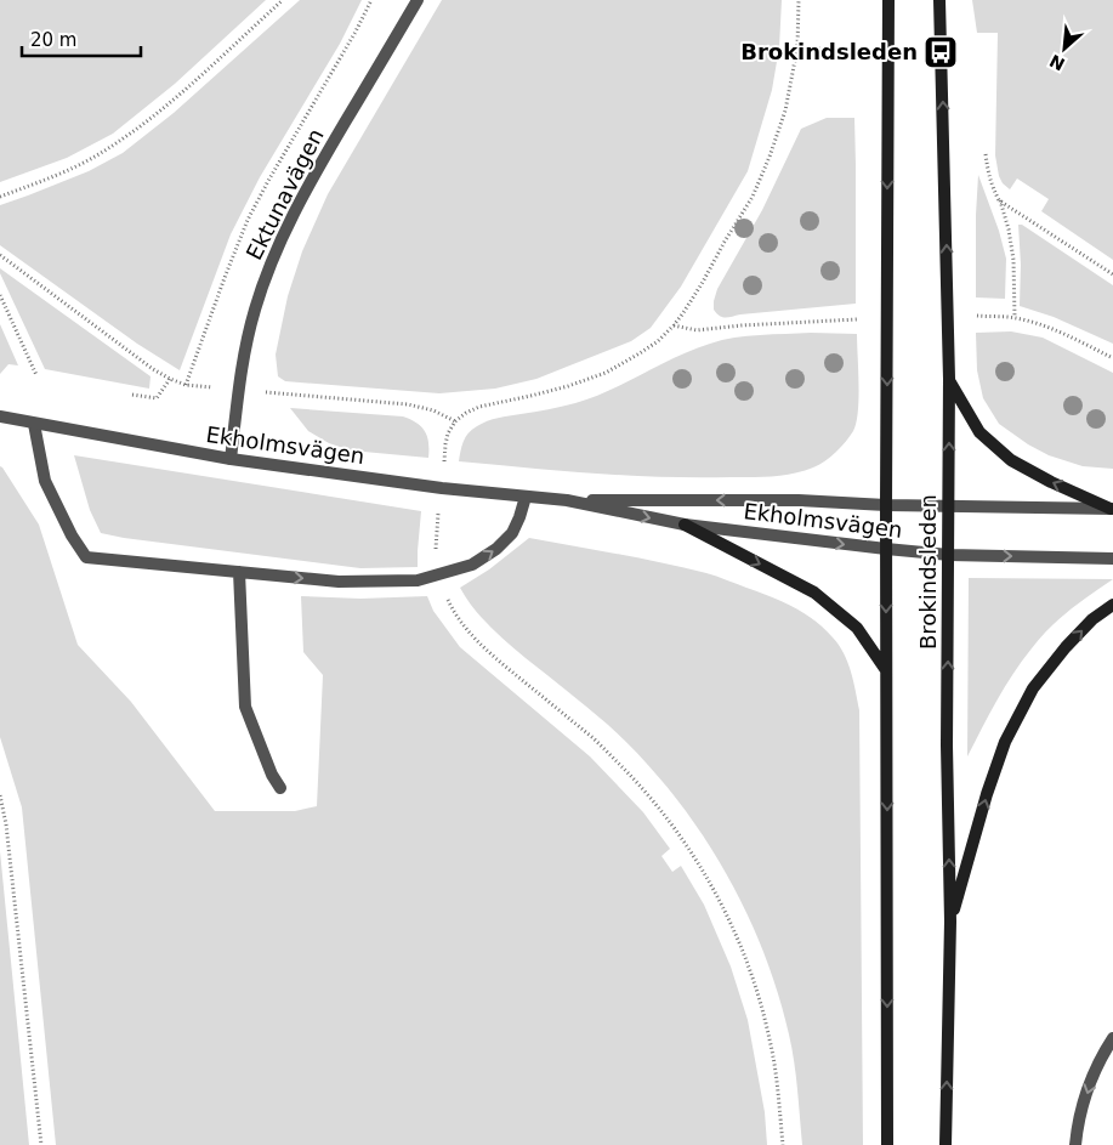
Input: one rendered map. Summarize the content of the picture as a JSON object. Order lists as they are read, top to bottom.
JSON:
{
  "streets": {
    "main road": ["Brokindsleden"],
    "street": ["Ektunavägen", "Ekholmsvägen"]
  },
  "crossings": [
    ["Ektunavägen", "Ekholmsvägen"],
    ["Ekholmsvägen", "Brokindsleden"]
  ],
  "places": {
    "bus stop": ["Brokindsleden"]
  },
  "scale_bar": "20 m",
  "north": "bottom left"
}
